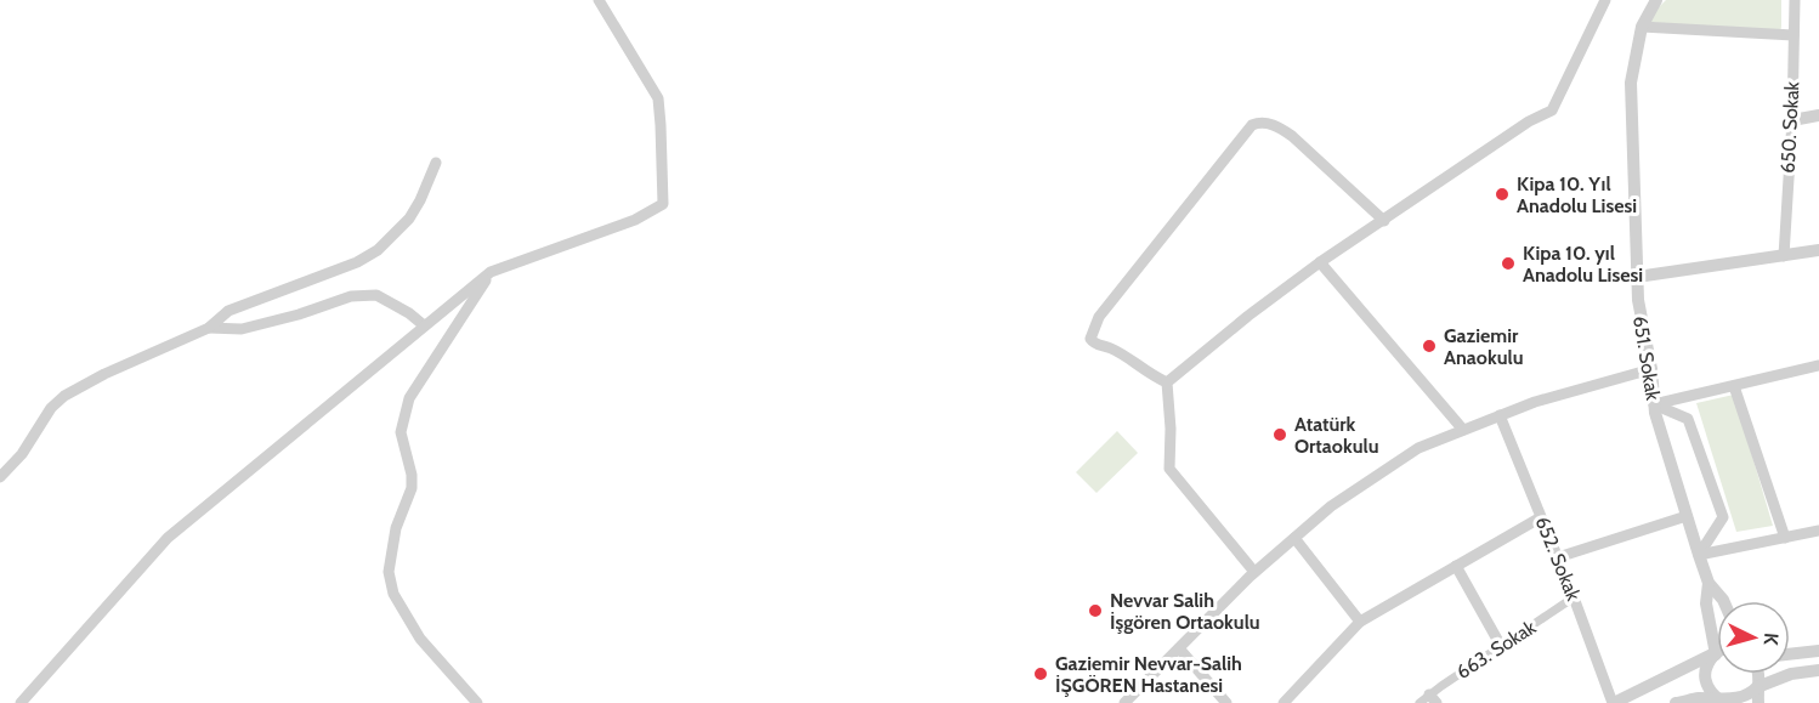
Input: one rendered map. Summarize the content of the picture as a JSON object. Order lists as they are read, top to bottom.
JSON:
{
  "streets": {
    "street": [
      "650. Sokak",
      "651. Sokak",
      "652. Sokak",
      "663. Sokak"
    ]
  },
  "crossings": [
    ["652. Sokak", "663. Sokak"]
  ],
  "places": [
    "Kipa 10. Yıl Anadolu Lisesi",
    "Kipa 10. yıl Anadolu Lisesi",
    "Gaziemir Anaokulu",
    "Atatürk Ortaokulu",
    "Nevvar Salih İşgören Ortaokulu",
    "Gaziemir Nevvar-Salih İŞGÖREN Hastanesi"
  ],
  "north": "right"
}
